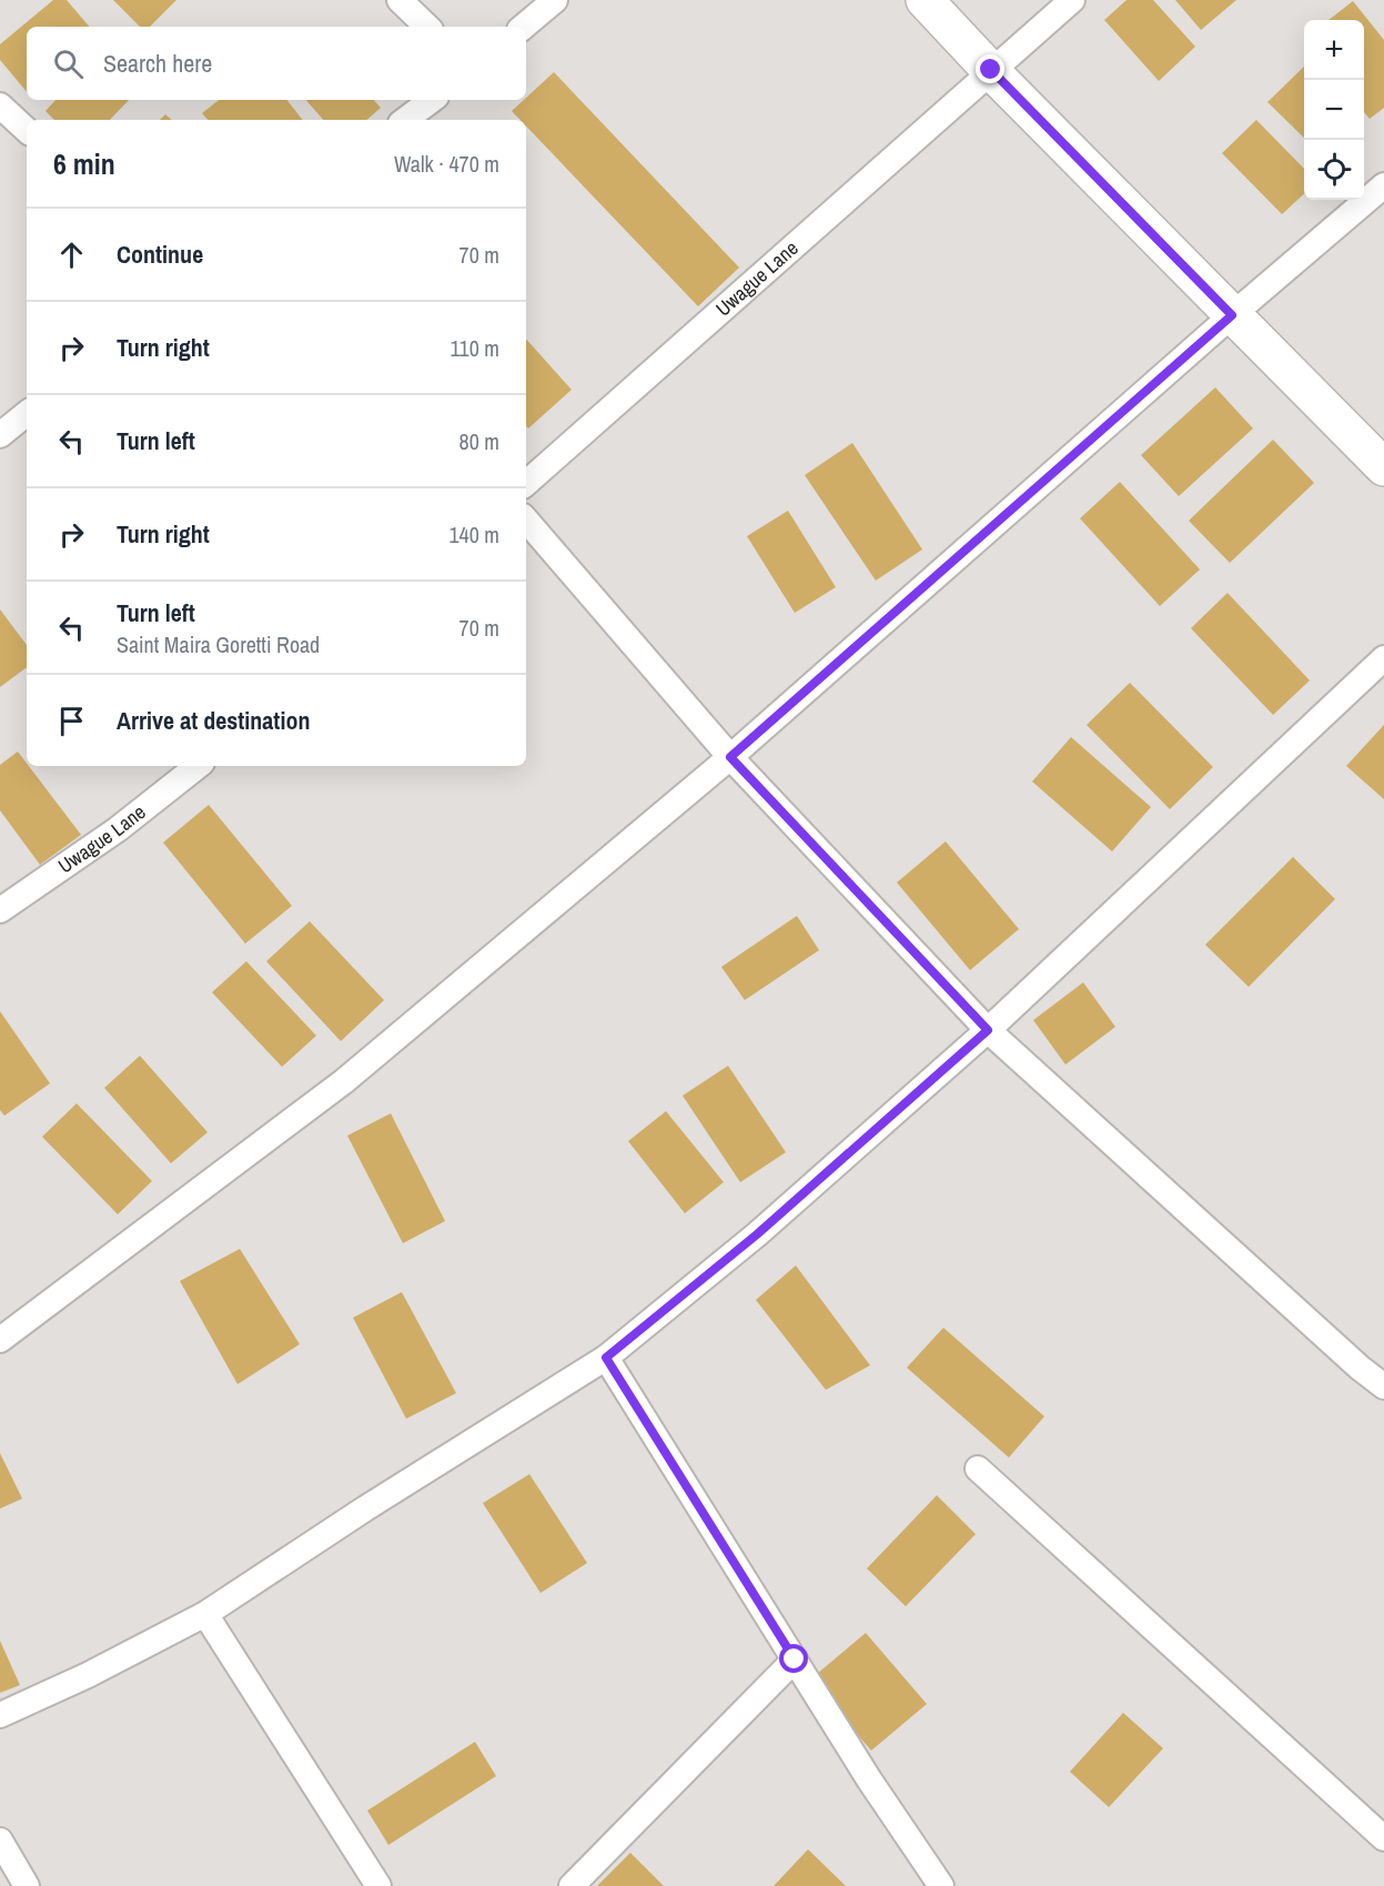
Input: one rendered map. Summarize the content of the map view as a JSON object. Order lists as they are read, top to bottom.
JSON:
{
  "streets": {
    "street": ["Uwague Lane"]
  },
  "page": {
    "map_buttons": ["+", "−"],
    "search": "Search here",
    "heading": ["6 min", "Walk · 470 m"],
    "list": [
      ["Continue", "70 m"],
      ["Turn right", "110 m"],
      ["Turn left", "80 m"],
      ["Turn right", "140 m"],
      ["Turn left", "Saint Maira Goretti Road", "70 m"],
      "Arrive at destination"
    ]
  }
}
